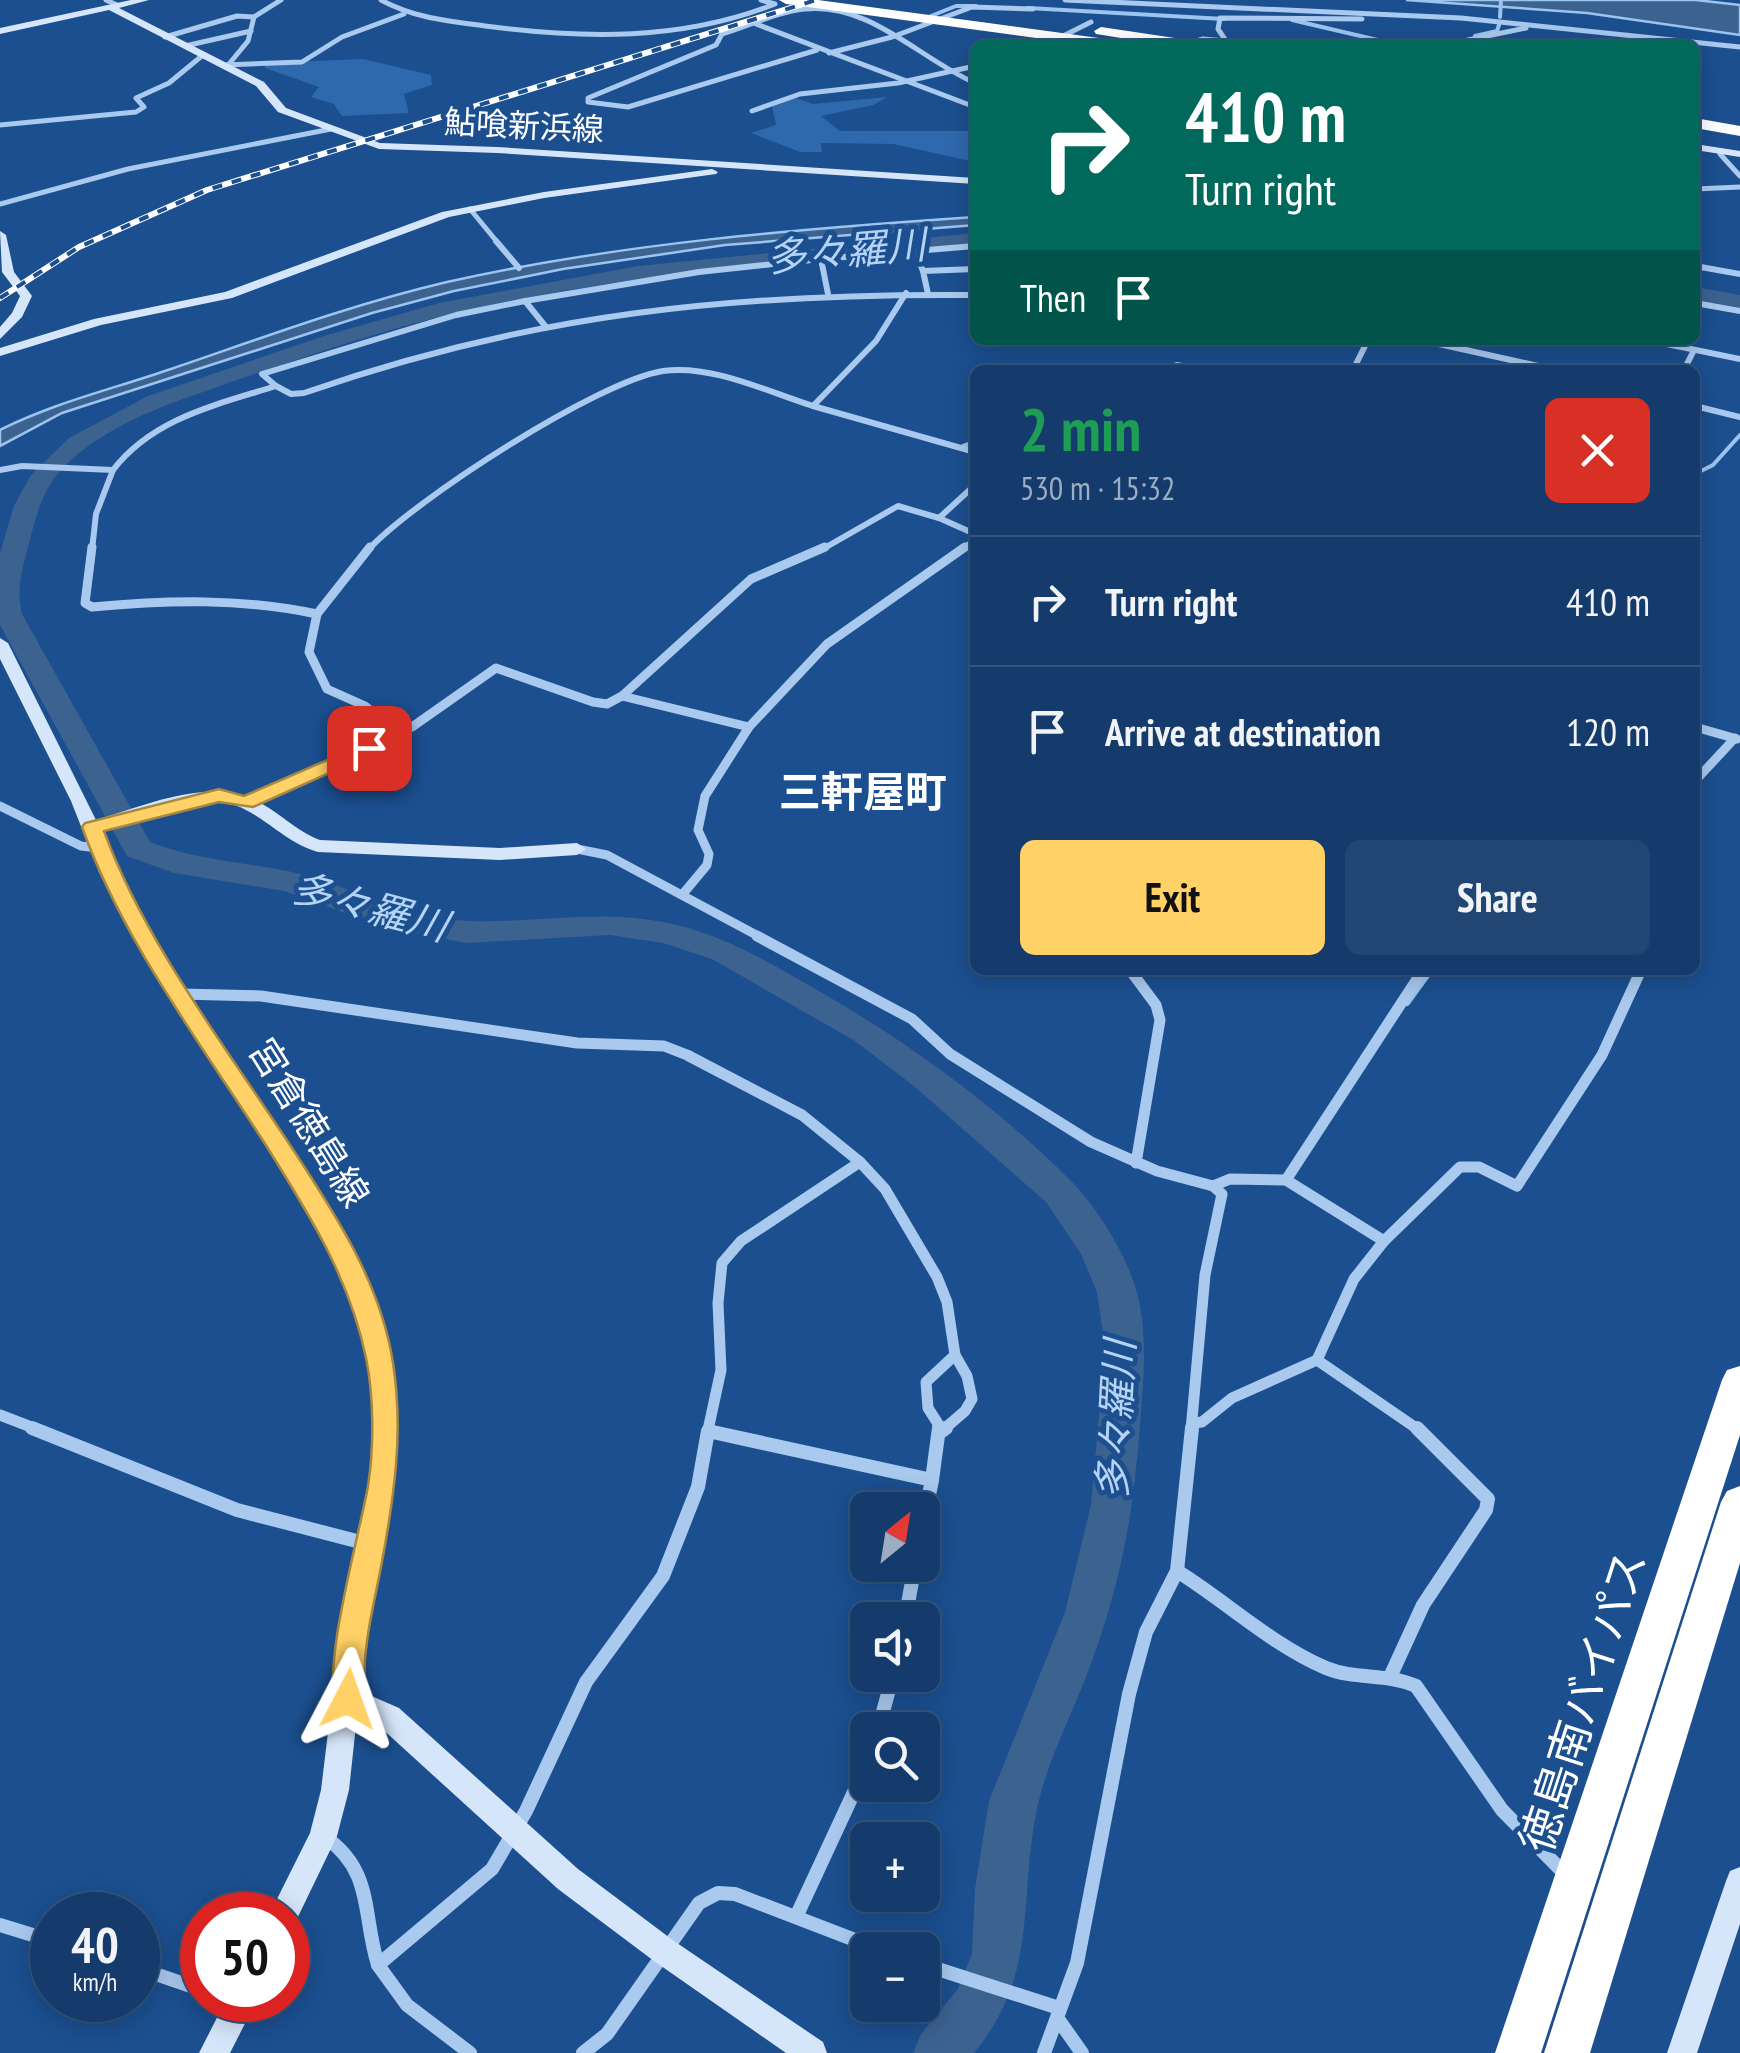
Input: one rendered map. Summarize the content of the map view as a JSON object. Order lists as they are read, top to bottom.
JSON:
{
  "streets": {
    "highway": ["徳島南バイパス"],
    "main road": ["鮎喰新浜線", "宮倉徳島線"]
  },
  "districts": ["三軒屋町"],
  "water": ["多々羅川"],
  "north": "top right",
  "page": {
    "turn": ["410 m", "Turn right"],
    "then": "Then",
    "heading": ["2 min", "530 m · 15:32"],
    "list": [
      {
        "name": "Turn right",
        "value": "410 m"
      },
      {
        "name": "Arrive at destination",
        "value": "120 m"
      }
    ],
    "buttons": ["Exit", "Share"],
    "map_buttons": ["+", "−"],
    "speed": "40 km/h",
    "limit": "50"
  }
}
